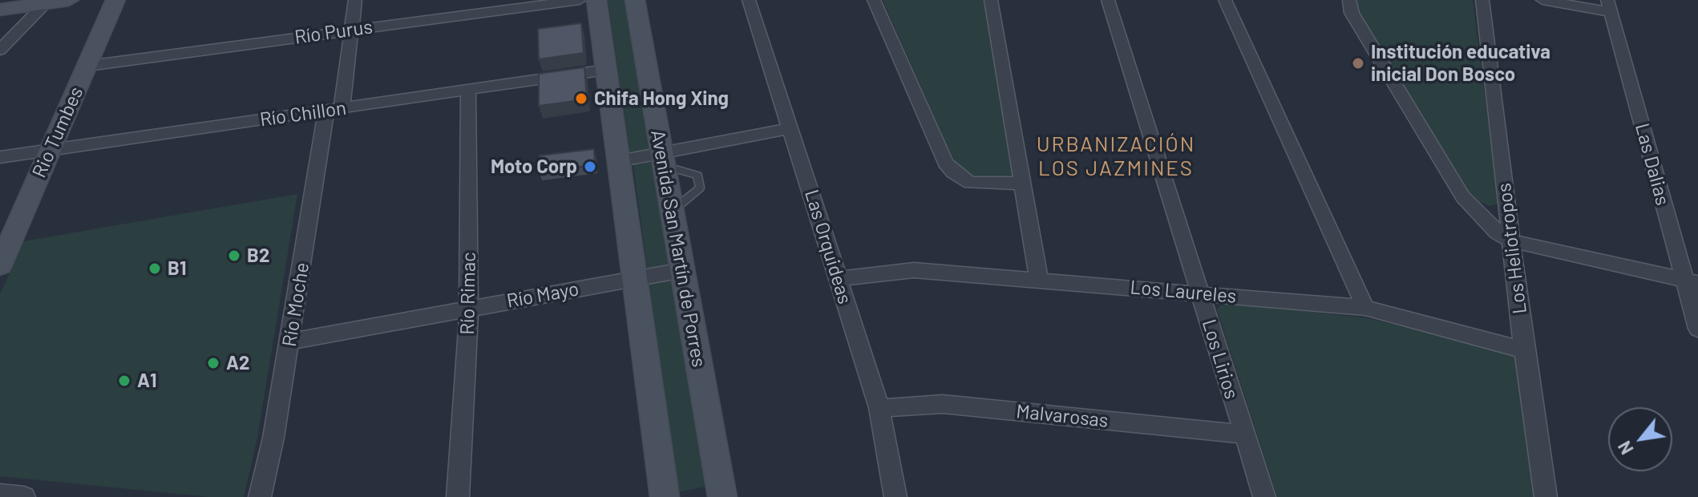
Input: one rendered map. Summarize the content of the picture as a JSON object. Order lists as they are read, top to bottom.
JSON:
{
  "streets": {
    "main road": ["Rio Tumbes", "Avenida San Martín de Porres"],
    "street": [
      "Río Purus",
      "Río Chillon",
      "Las Dalias",
      "Las Orquideas",
      "Los Heliotropos",
      "Los Laureles",
      "Río Rimac",
      "Río Mayo",
      "Río Moche",
      "Los Lirios",
      "Malvarosas"
    ]
  },
  "crossings": [
    ["Río Purus", "Rio Tumbes"],
    ["Río Purus", "Río Moche"],
    ["Río Chillon", "Rio Tumbes"],
    ["Río Chillon", "Río Rimac"],
    ["Río Chillon", "Río Moche"],
    ["Las Orquideas", "Los Laureles"],
    ["Las Orquideas", "Malvarosas"],
    ["Avenida San Martín de Porres", "Río Mayo"],
    ["Los Heliotropos", "Los Laureles"],
    ["Los Laureles", "Los Lirios"],
    ["Río Rimac", "Río Mayo"],
    ["Río Mayo", "Río Moche"],
    ["Los Lirios", "Malvarosas"]
  ],
  "districts": ["URBANIZACIÓN LOS JAZMINES"],
  "places": [
    "Institución educativa inicial Don Bosco",
    "Chifa Hong Xing",
    "Moto Corp",
    "B2",
    "B1",
    "A2",
    "A1"
  ],
  "north": "bottom left"
}
